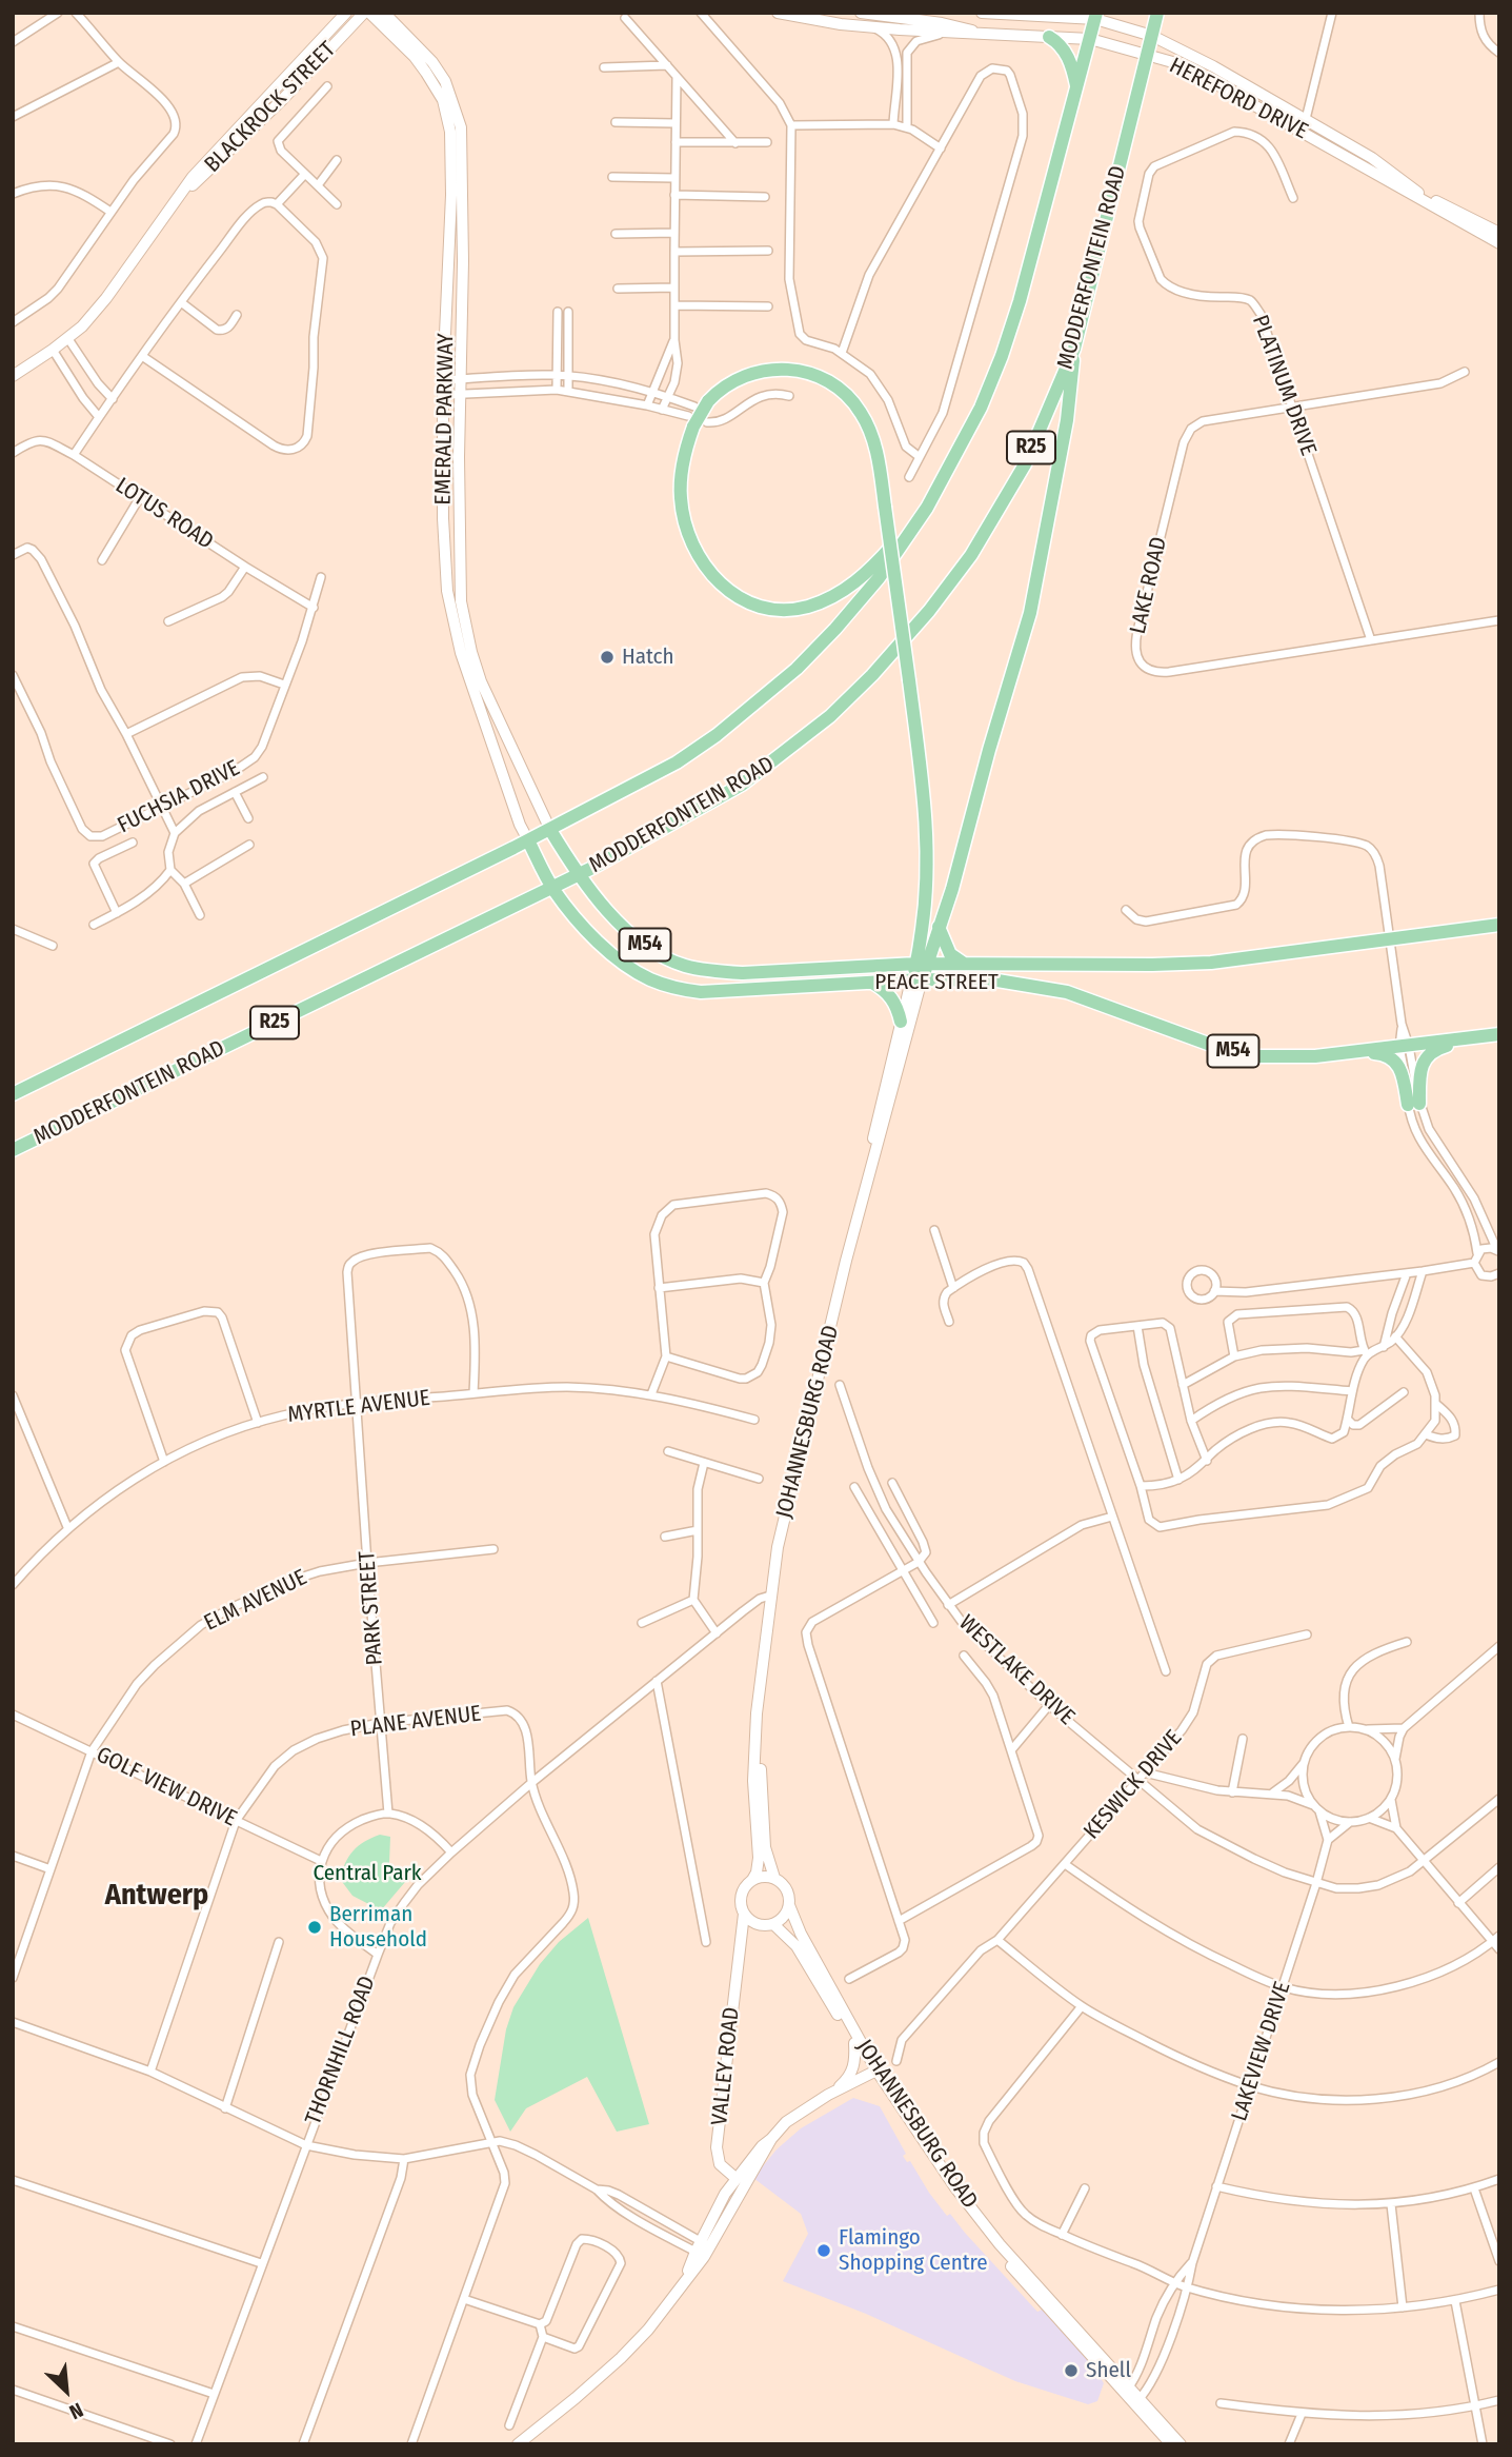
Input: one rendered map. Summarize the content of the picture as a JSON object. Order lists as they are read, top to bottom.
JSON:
{
  "streets": {
    "main road": [
      "MODDERFONTEIN ROAD",
      "R25",
      "M54",
      "PEACE STREET"
    ],
    "street": [
      "HEREFORD DRIVE",
      "BLACKROCK STREET",
      "PLATINUM DRIVE",
      "EMERALD PARKWAY",
      "LOTUS ROAD",
      "LAKE ROAD",
      "FUCHSIA DRIVE",
      "MYRTLE AVENUE",
      "JOHANNESBURG ROAD",
      "ELM AVENUE",
      "PARK STREET",
      "WESTLAKE DRIVE",
      "PLANE AVENUE",
      "KESWICK DRIVE",
      "GOLF VIEW DRIVE",
      "THORNHILL ROAD",
      "LAKEVIEW DRIVE",
      "VALLEY ROAD"
    ]
  },
  "crossings": [
    ["HEREFORD DRIVE", "MODDERFONTEIN ROAD"],
    ["HEREFORD DRIVE", "R25"],
    ["BLACKROCK STREET", "EMERALD PARKWAY"],
    ["MODDERFONTEIN ROAD", "M54"],
    ["MODDERFONTEIN ROAD", "PEACE STREET"],
    ["PLATINUM DRIVE", "LAKE ROAD"],
    ["EMERALD PARKWAY", "R25"],
    ["EMERALD PARKWAY", "M54"],
    ["EMERALD PARKWAY", "PEACE STREET"],
    ["R25", "M54"],
    ["R25", "PEACE STREET"],
    ["LOTUS ROAD", "FUCHSIA DRIVE"],
    ["M54", "PEACE STREET"],
    ["PEACE STREET", "JOHANNESBURG ROAD"],
    ["MYRTLE AVENUE", "PARK STREET"],
    ["JOHANNESBURG ROAD", "THORNHILL ROAD"],
    ["JOHANNESBURG ROAD", "LAKEVIEW DRIVE"],
    ["JOHANNESBURG ROAD", "VALLEY ROAD"],
    ["ELM AVENUE", "PARK STREET"],
    ["ELM AVENUE", "GOLF VIEW DRIVE"],
    ["PARK STREET", "PLANE AVENUE"],
    ["WESTLAKE DRIVE", "KESWICK DRIVE"],
    ["WESTLAKE DRIVE", "LAKEVIEW DRIVE"],
    ["PLANE AVENUE", "GOLF VIEW DRIVE"],
    ["PLANE AVENUE", "THORNHILL ROAD"]
  ],
  "districts": ["Antwerp"],
  "parks": ["Central Park"],
  "places": [
    "Hatch",
    "Berriman Household",
    "Flamingo Shopping Centre",
    "Shell"
  ],
  "north": "bottom right"
}
